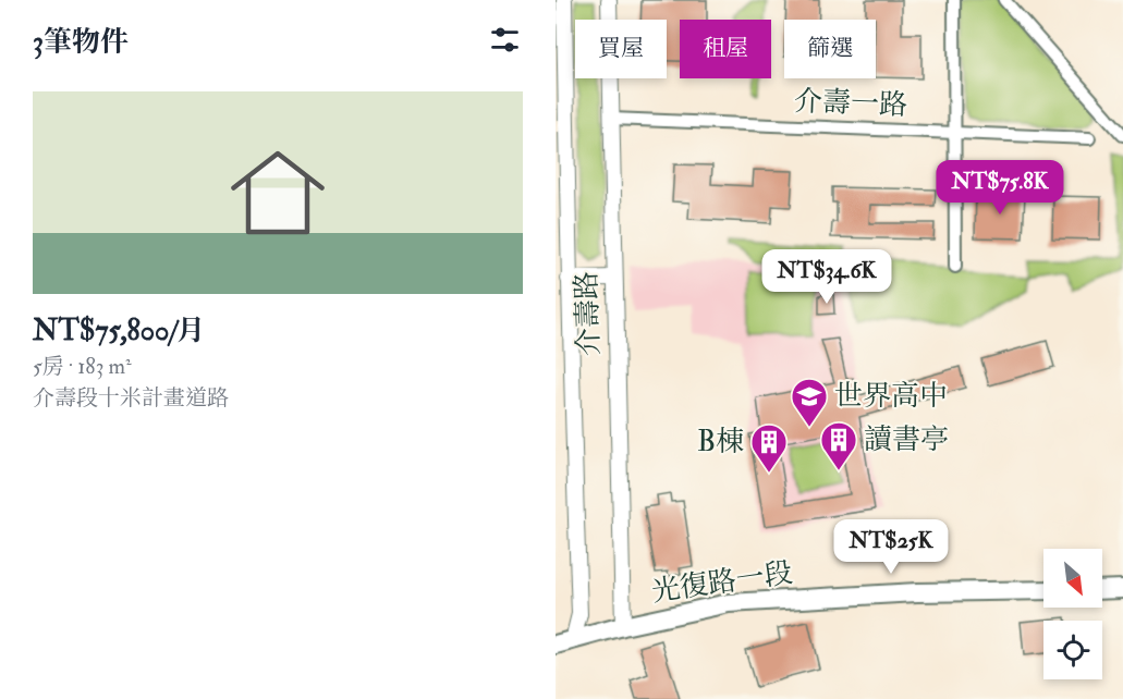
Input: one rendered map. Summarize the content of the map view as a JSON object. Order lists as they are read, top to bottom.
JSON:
{
  "streets": {
    "main road": ["光復路一段"],
    "street": ["介壽一路", "介壽路"]
  },
  "crossings": [
    ["介壽一路", "介壽路"],
    ["介壽路", "光復路一段"]
  ],
  "places": {
    "school or university": ["世界高中"],
    "building": ["讀書亭", "B棟"]
  },
  "north": "bottom right",
  "page": {
    "heading": "3筆物件",
    "chip": ["買屋", "租屋", "篩選"],
    "list": [
      {
        "name": "NT$75,800/月",
        "note": "5房 · 183 m² · 介壽段十米計畫道路"
      }
    ],
    "price": ["NT$75.8K", "NT$34.6K", "NT$25K"]
  }
}
